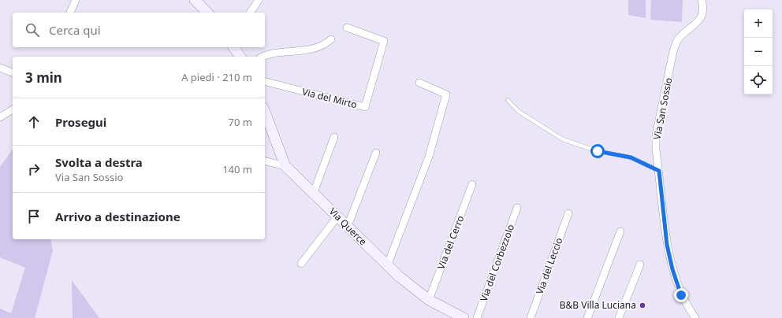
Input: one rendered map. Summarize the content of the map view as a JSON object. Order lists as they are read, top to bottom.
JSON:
{
  "streets": {
    "street": [
      "Via del Mirto",
      "Via San Sossio",
      "Via Querce",
      "Via del Cerro",
      "Via del Corbezzolo",
      "Via del Leccio"
    ]
  },
  "crossings": [
    ["Via Querce", "Via del Cerro"]
  ],
  "places": ["B&B Villa Luciana"],
  "page": {
    "map_buttons": ["+", "−"],
    "search": "Cerca qui",
    "heading": ["3 min", "A piedi · 210 m"],
    "list": [
      ["Prosegui", "70 m"],
      ["Svolta a destra", "Via San Sossio", "140 m"],
      "Arrivo a destinazione"
    ]
  }
}
